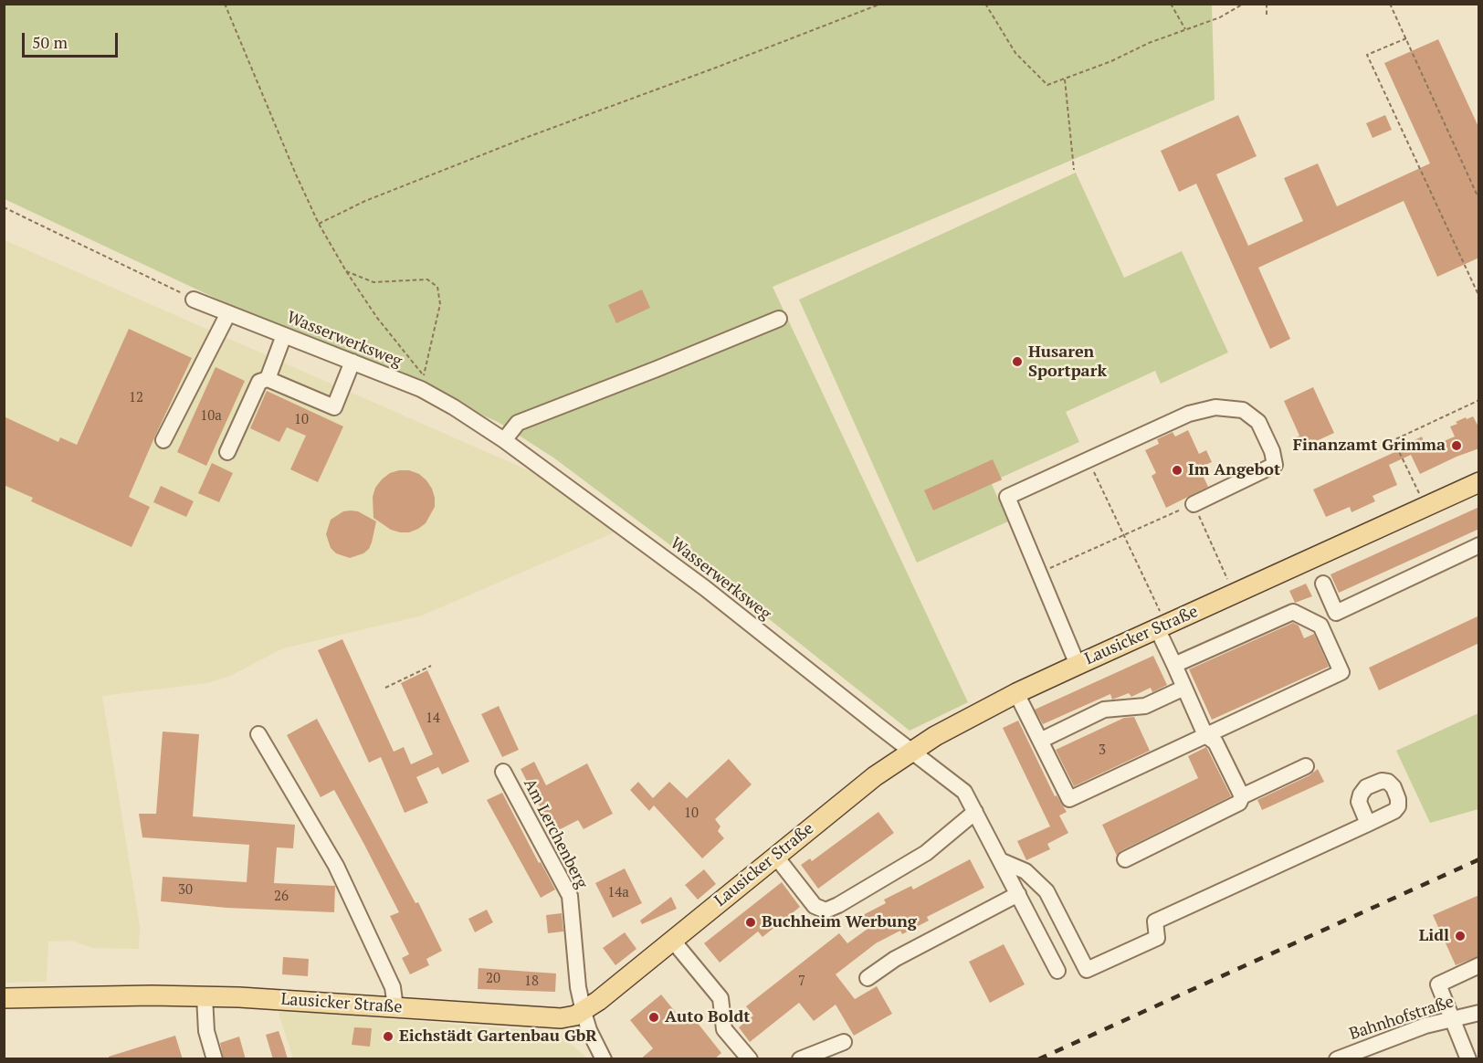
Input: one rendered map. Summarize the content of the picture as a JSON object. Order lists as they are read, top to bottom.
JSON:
{
  "streets": {
    "main road": ["Lausicker Straße"],
    "street": ["Wasserwerksweg", "Am Lerchenberg", "Bahnhofstraße"]
  },
  "crossings": [
    ["Wasserwerksweg", "Lausicker Straße"],
    ["Lausicker Straße", "Am Lerchenberg"]
  ],
  "places": [
    "Husaren Sportpark",
    "Finanzamt Grimma",
    "Im Angebot",
    "Buchheim Werbung",
    "Lidl",
    "Auto Boldt",
    "Eichstädt Gartenbau GbR"
  ],
  "house_numbers": [
    "12",
    "10a",
    "10",
    "14",
    "3",
    "10",
    "30",
    "14a",
    "26",
    "20",
    "18",
    "7"
  ],
  "scale_bar": "50 m"
}
